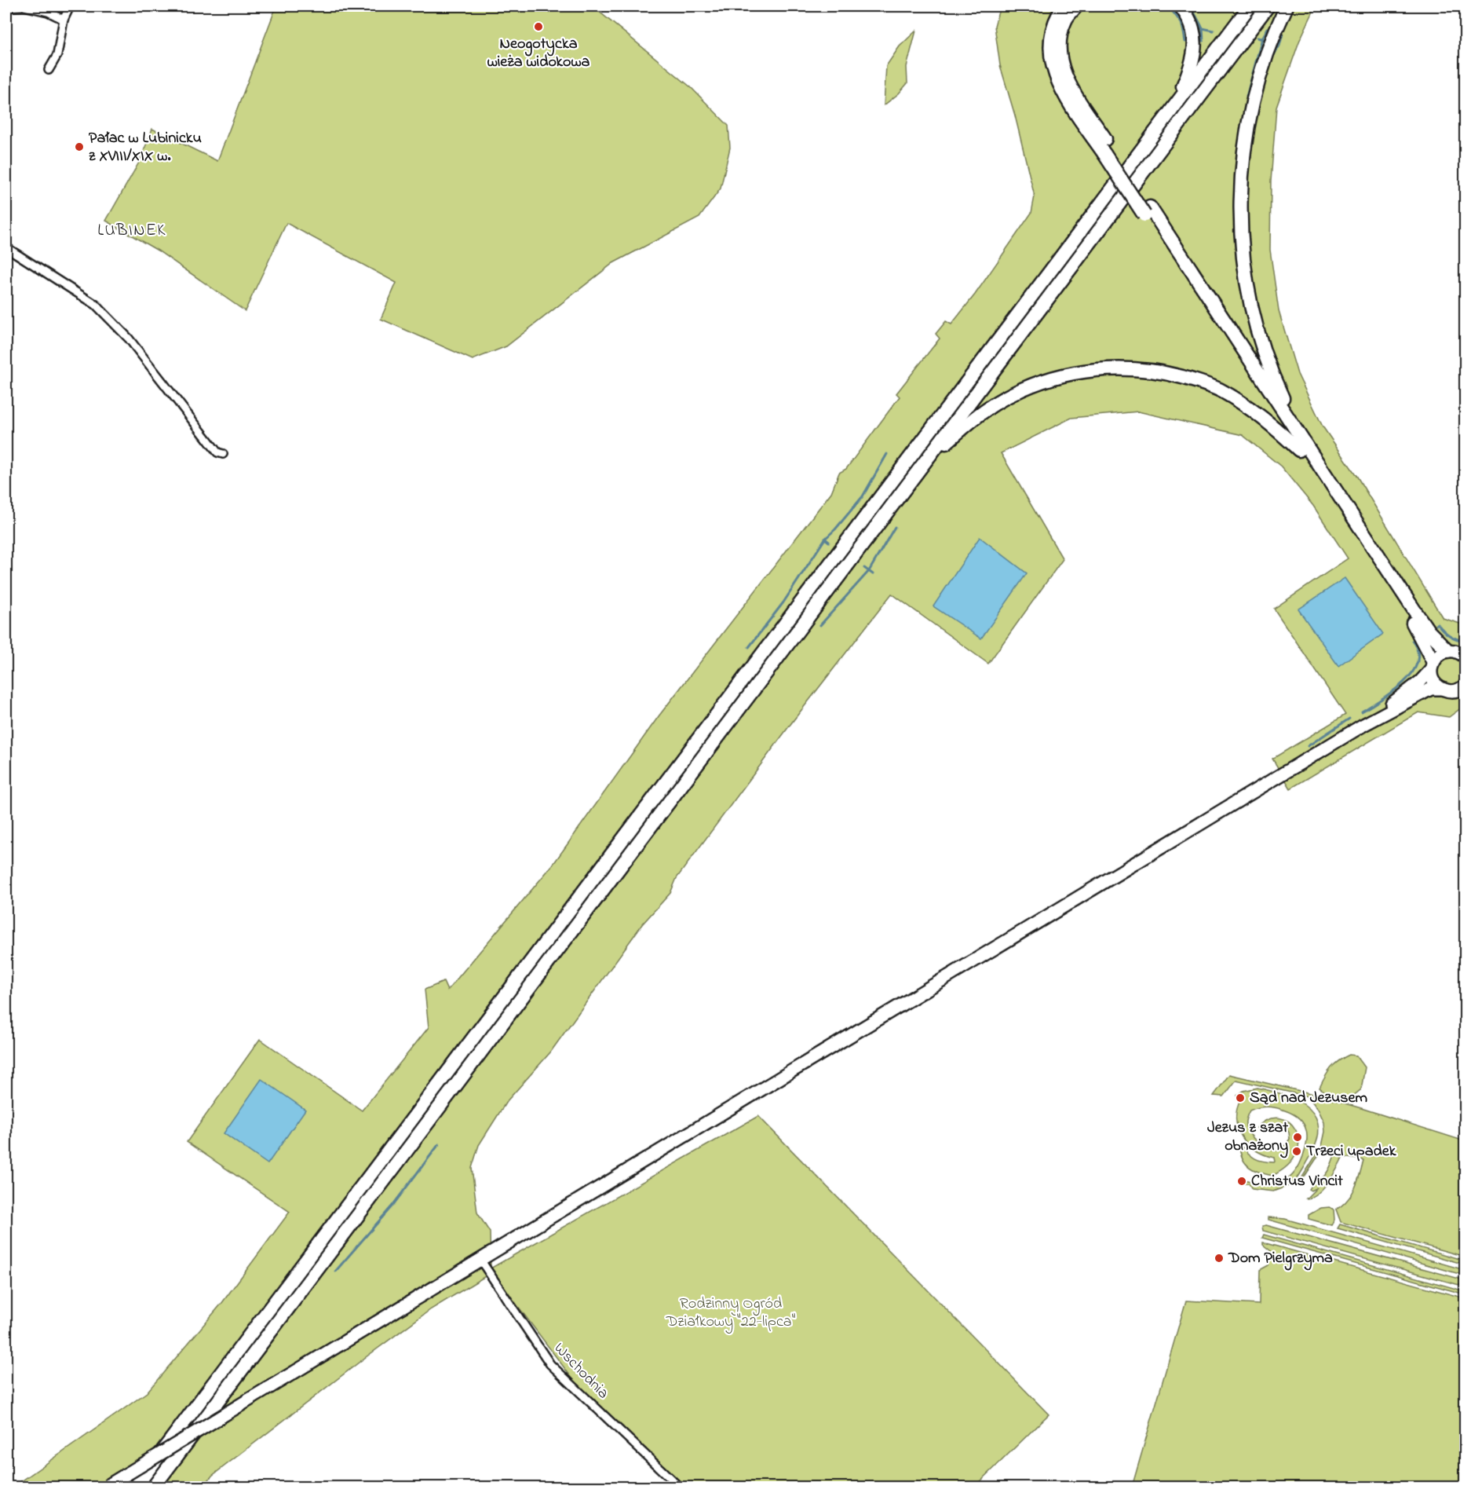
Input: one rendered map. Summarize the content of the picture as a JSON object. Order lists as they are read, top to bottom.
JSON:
{
  "streets": {
    "street": ["Wschodnia"]
  },
  "districts": ["LUBINEK"],
  "parks": ["Rodzinny Ogród Działkowy \"22-lipca\""],
  "places": [
    "Neogotycka wieża widokowa",
    "Pałac w Lubinicku z XVIII/XIX w.",
    "Sąd nad Jezusem",
    "Jezus z szat obnażony",
    "Trzeci upadek",
    "Christus Vincit",
    "Dom Pielgrzyma"
  ]
}
